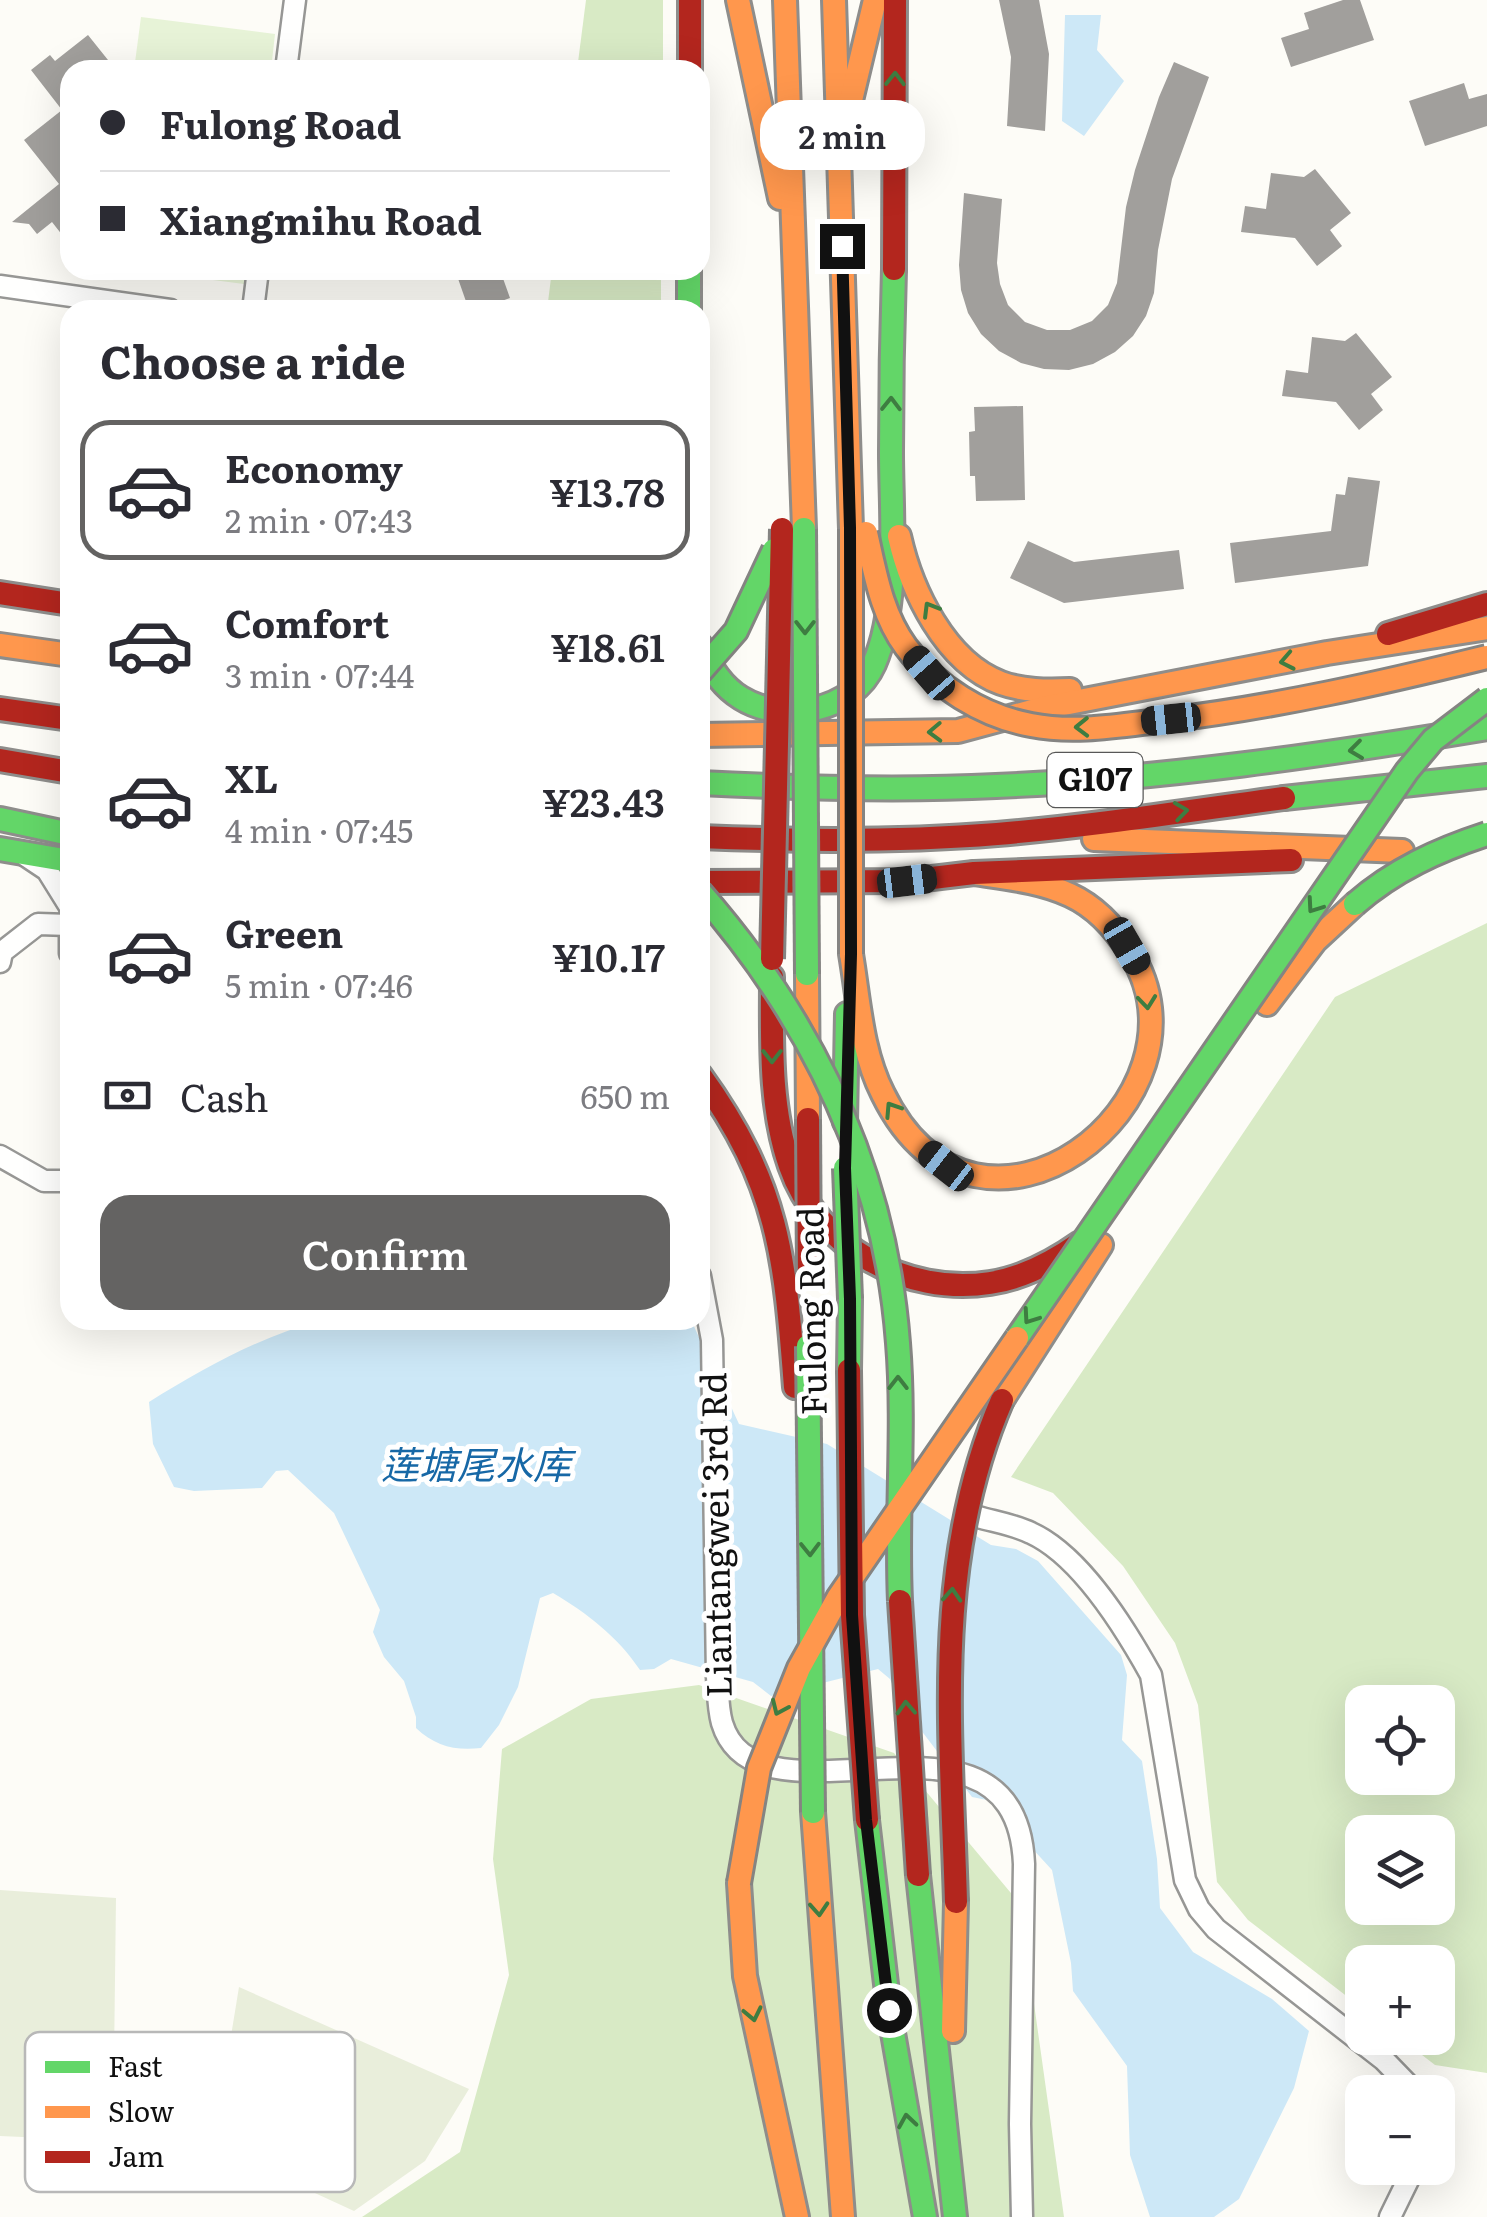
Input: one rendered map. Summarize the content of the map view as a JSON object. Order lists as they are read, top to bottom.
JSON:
{
  "streets": {
    "main road": ["G107", "Fulong Road"],
    "street": ["Liantangwei 3rd Rd"]
  },
  "water": ["莲塘尾水库"],
  "legend": ["Fast", "Slow", "Jam"],
  "page": {
    "banner": ["Fulong Road", "Xiangmihu Road"],
    "bubble": "2 min",
    "heading": "Choose a ride",
    "list": [
      {
        "name": "Economy",
        "note": "2 min · 07:43",
        "value": "¥13.78"
      },
      {
        "name": "Comfort",
        "note": "3 min · 07:44",
        "value": "¥18.61"
      },
      {
        "name": "XL",
        "note": "4 min · 07:45",
        "value": "¥23.43"
      },
      {
        "name": "Green",
        "note": "5 min · 07:46",
        "value": "¥10.17"
      }
    ],
    "pay": ["Cash", "650 m"],
    "buttons": "Confirm",
    "map_buttons": ["+", "−"]
  }
}
